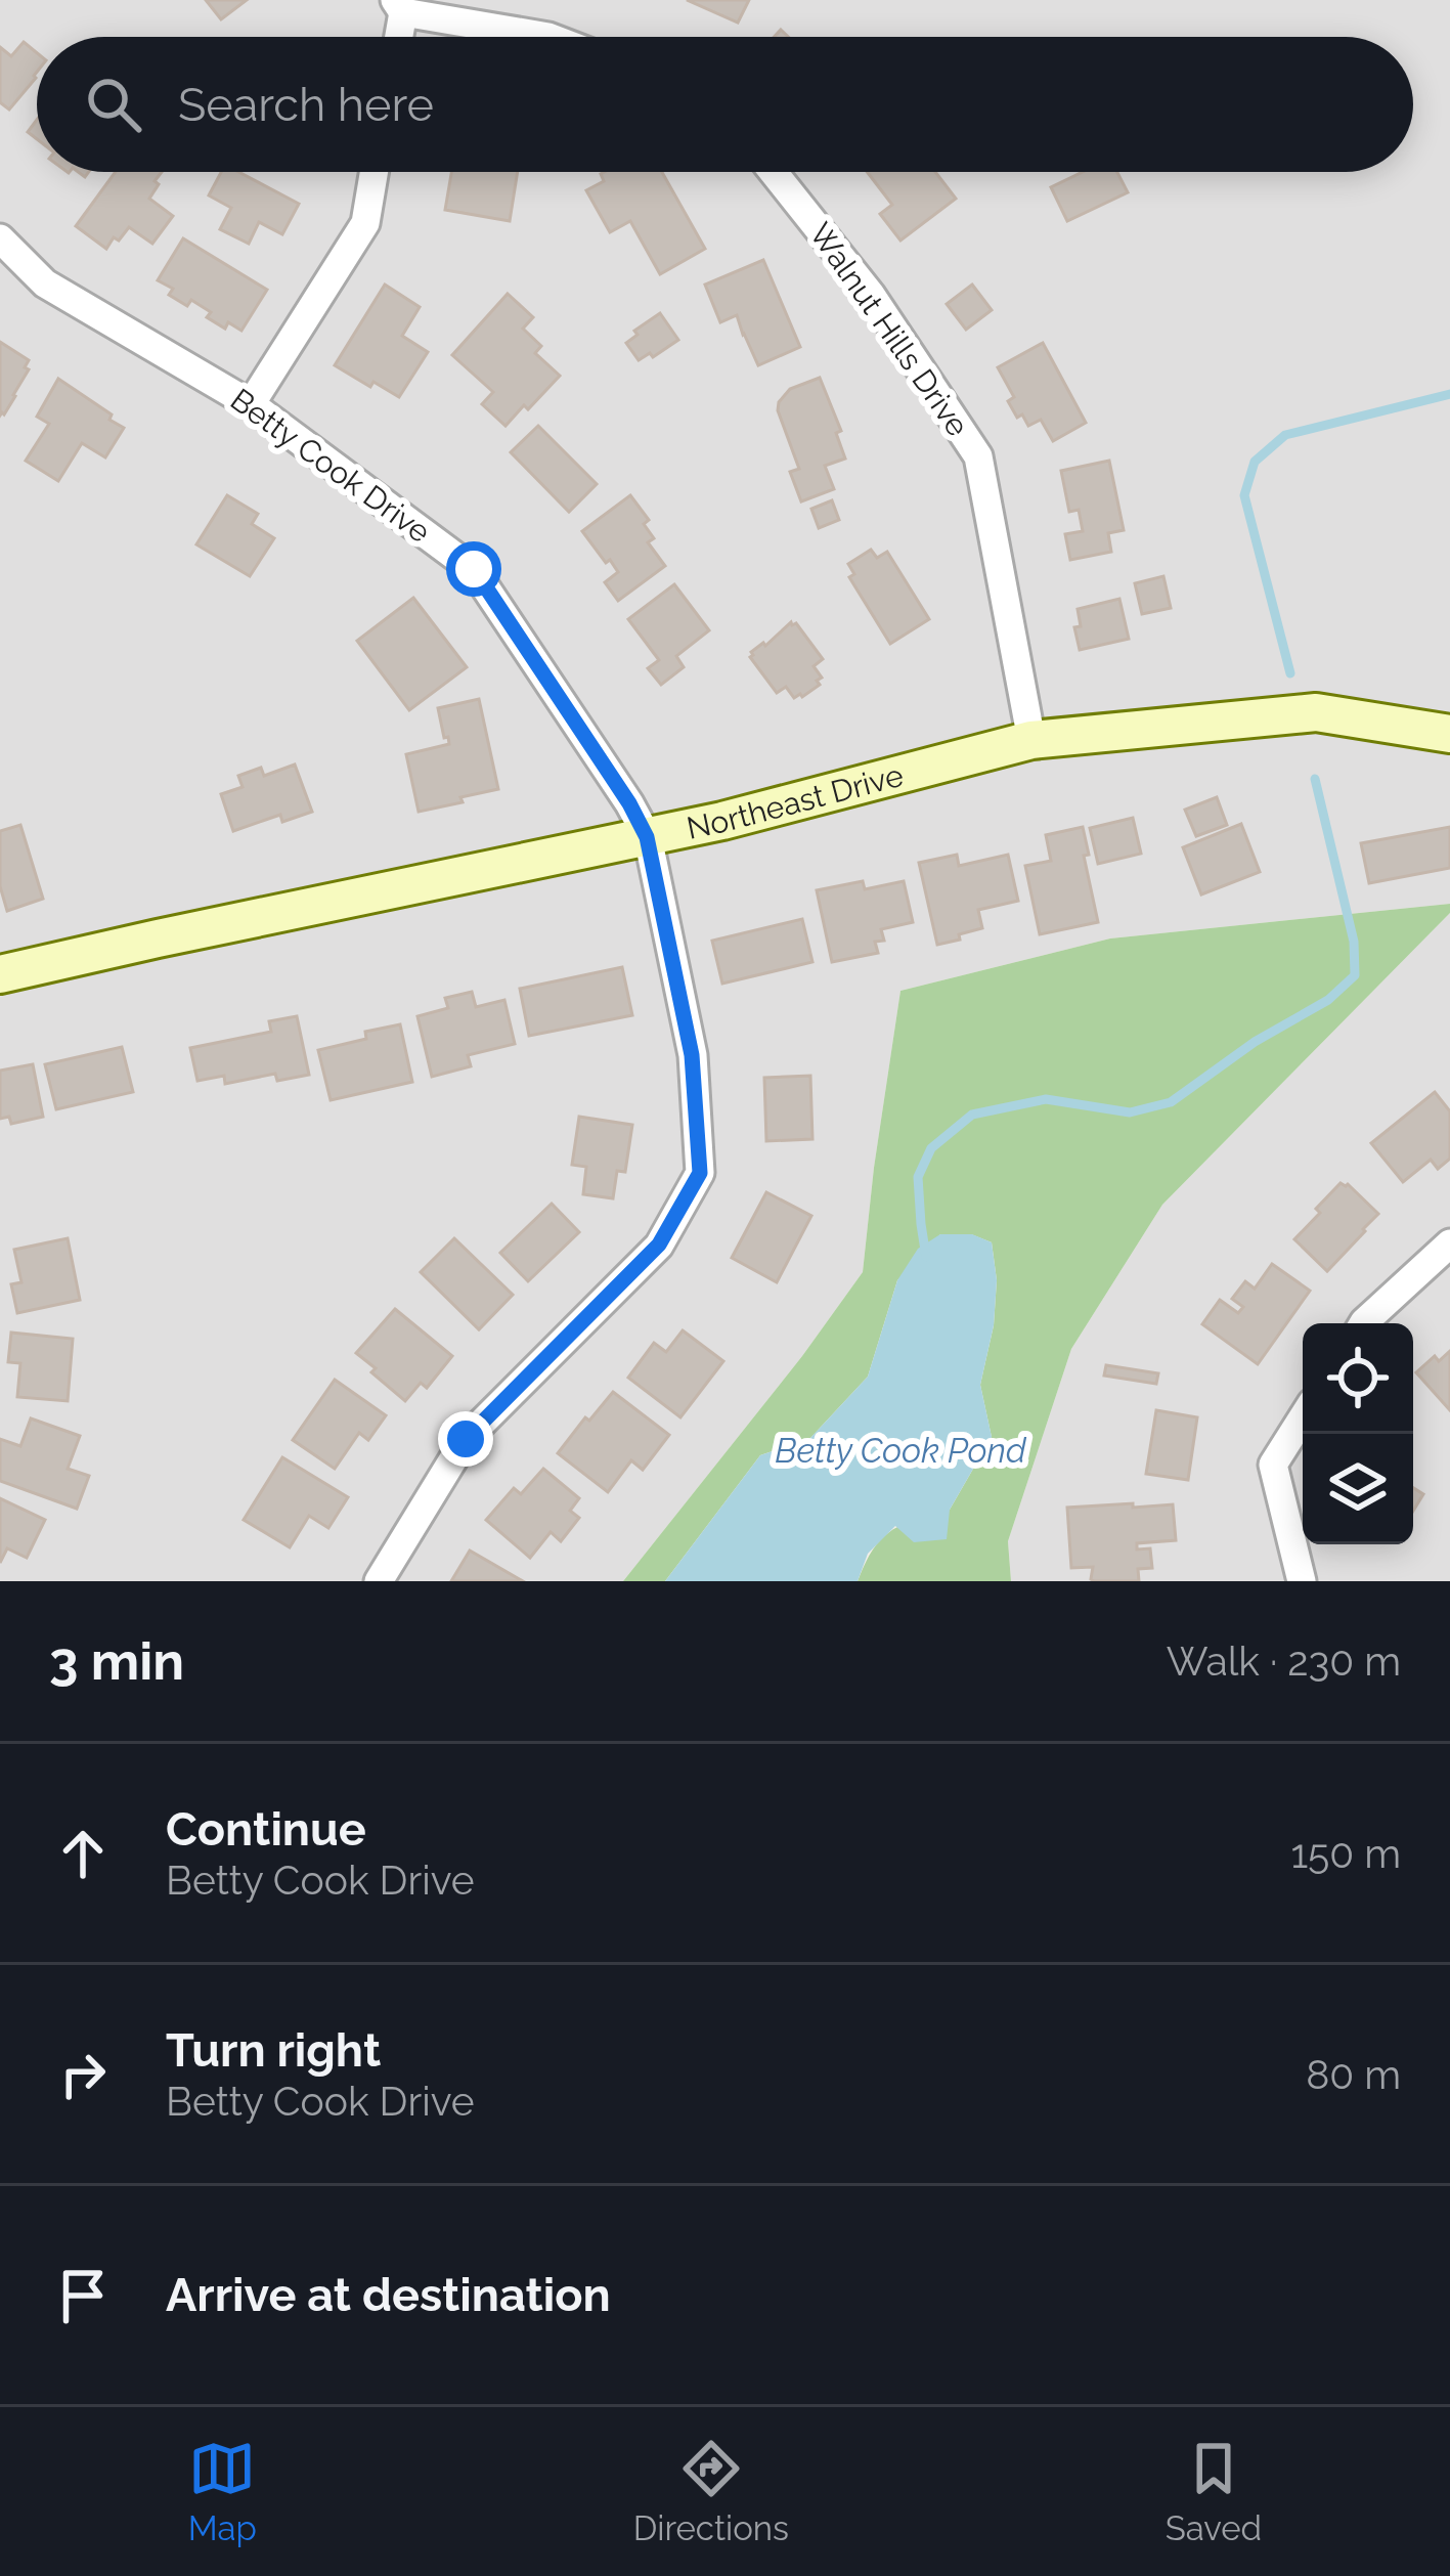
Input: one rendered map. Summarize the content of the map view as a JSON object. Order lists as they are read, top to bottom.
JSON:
{
  "streets": {
    "street": ["Walnut Hills Drive", "Betty Cook Drive", "Northeast Drive"]
  },
  "crossings": [
    ["Walnut Hills Drive", "Northeast Drive"],
    ["Betty Cook Drive", "Northeast Drive"]
  ],
  "water": ["Betty Cook Pond"],
  "page": {
    "search": "Search here",
    "heading": ["3 min", "Walk · 230 m"],
    "list": [
      ["Continue", "Betty Cook Drive", "150 m"],
      ["Turn right", "Betty Cook Drive", "80 m"],
      "Arrive at destination"
    ],
    "nav": ["Map", "Directions", "Saved"]
  }
}
